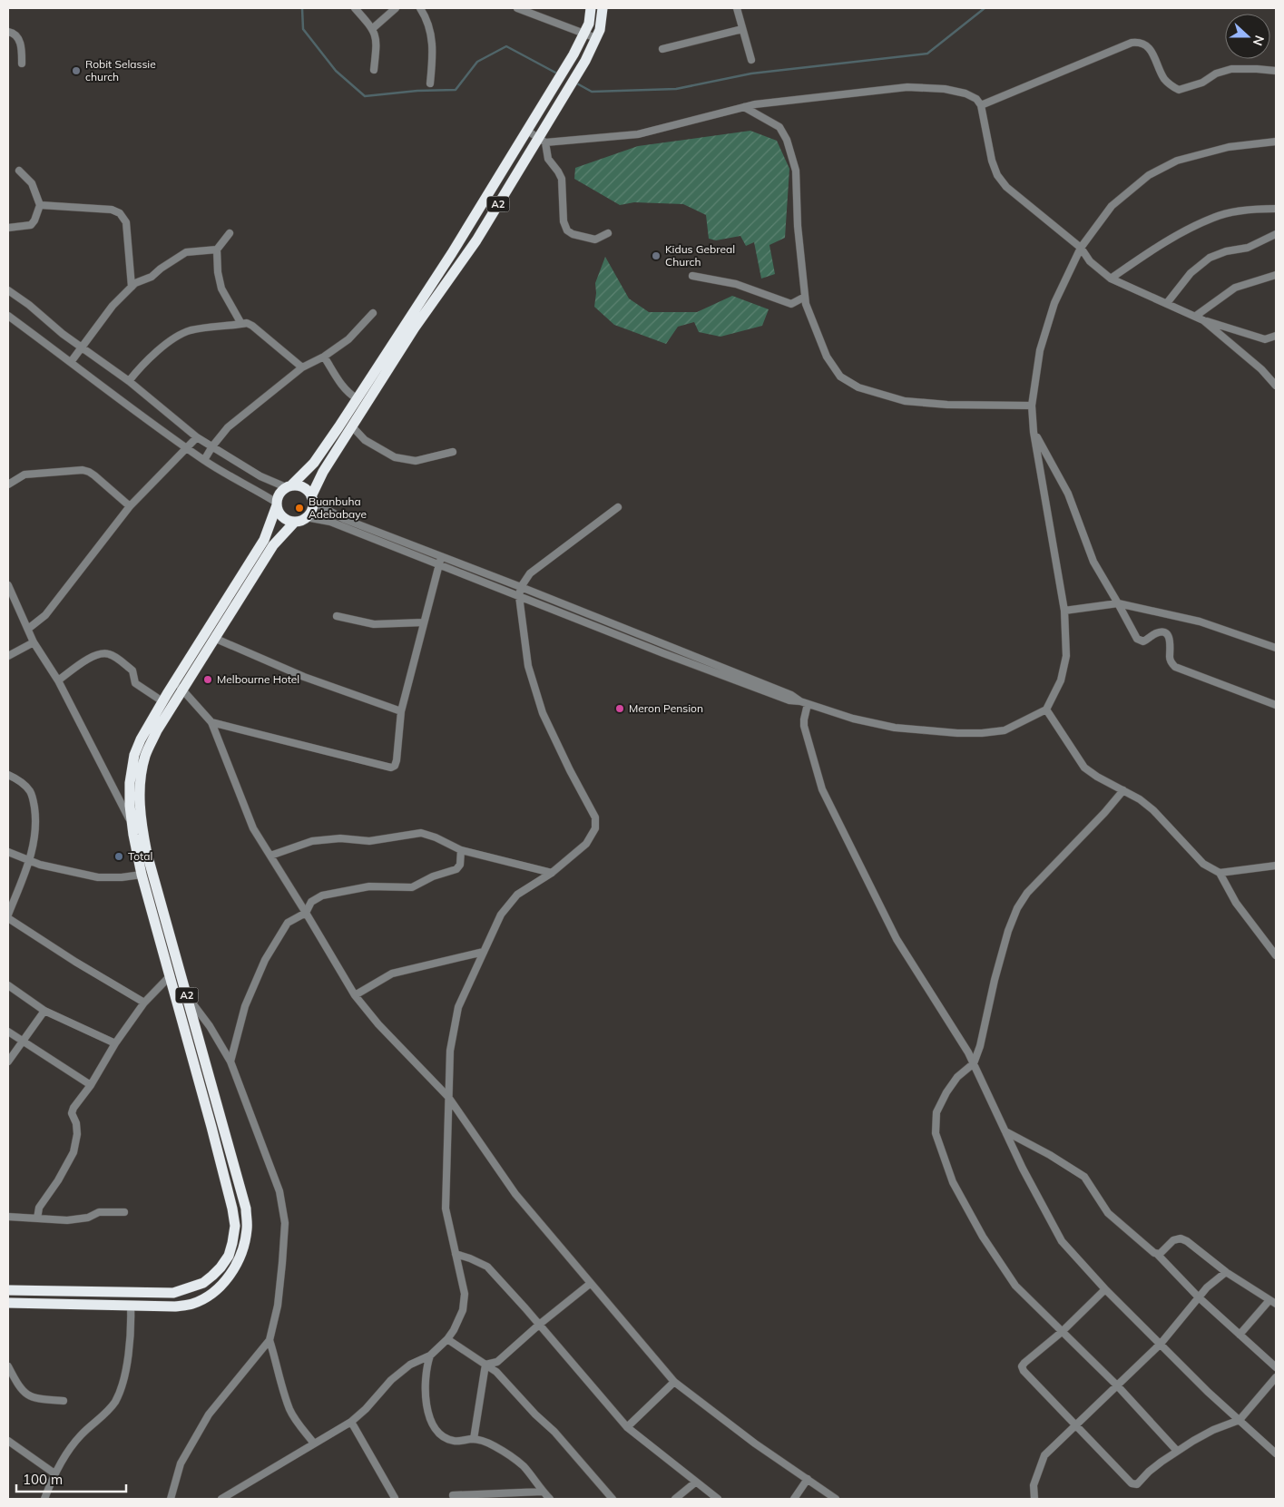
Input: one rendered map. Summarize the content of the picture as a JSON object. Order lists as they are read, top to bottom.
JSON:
{
  "streets": {
    "highway": ["A2"]
  },
  "places": [
    "Robit Selassie church",
    "Kidus Gebreal Church",
    "Buanbuha Adebabaye",
    "Melbourne Hotel",
    "Meron Pension",
    "Total"
  ],
  "scale_bar": "100 m",
  "north": "right"
}
